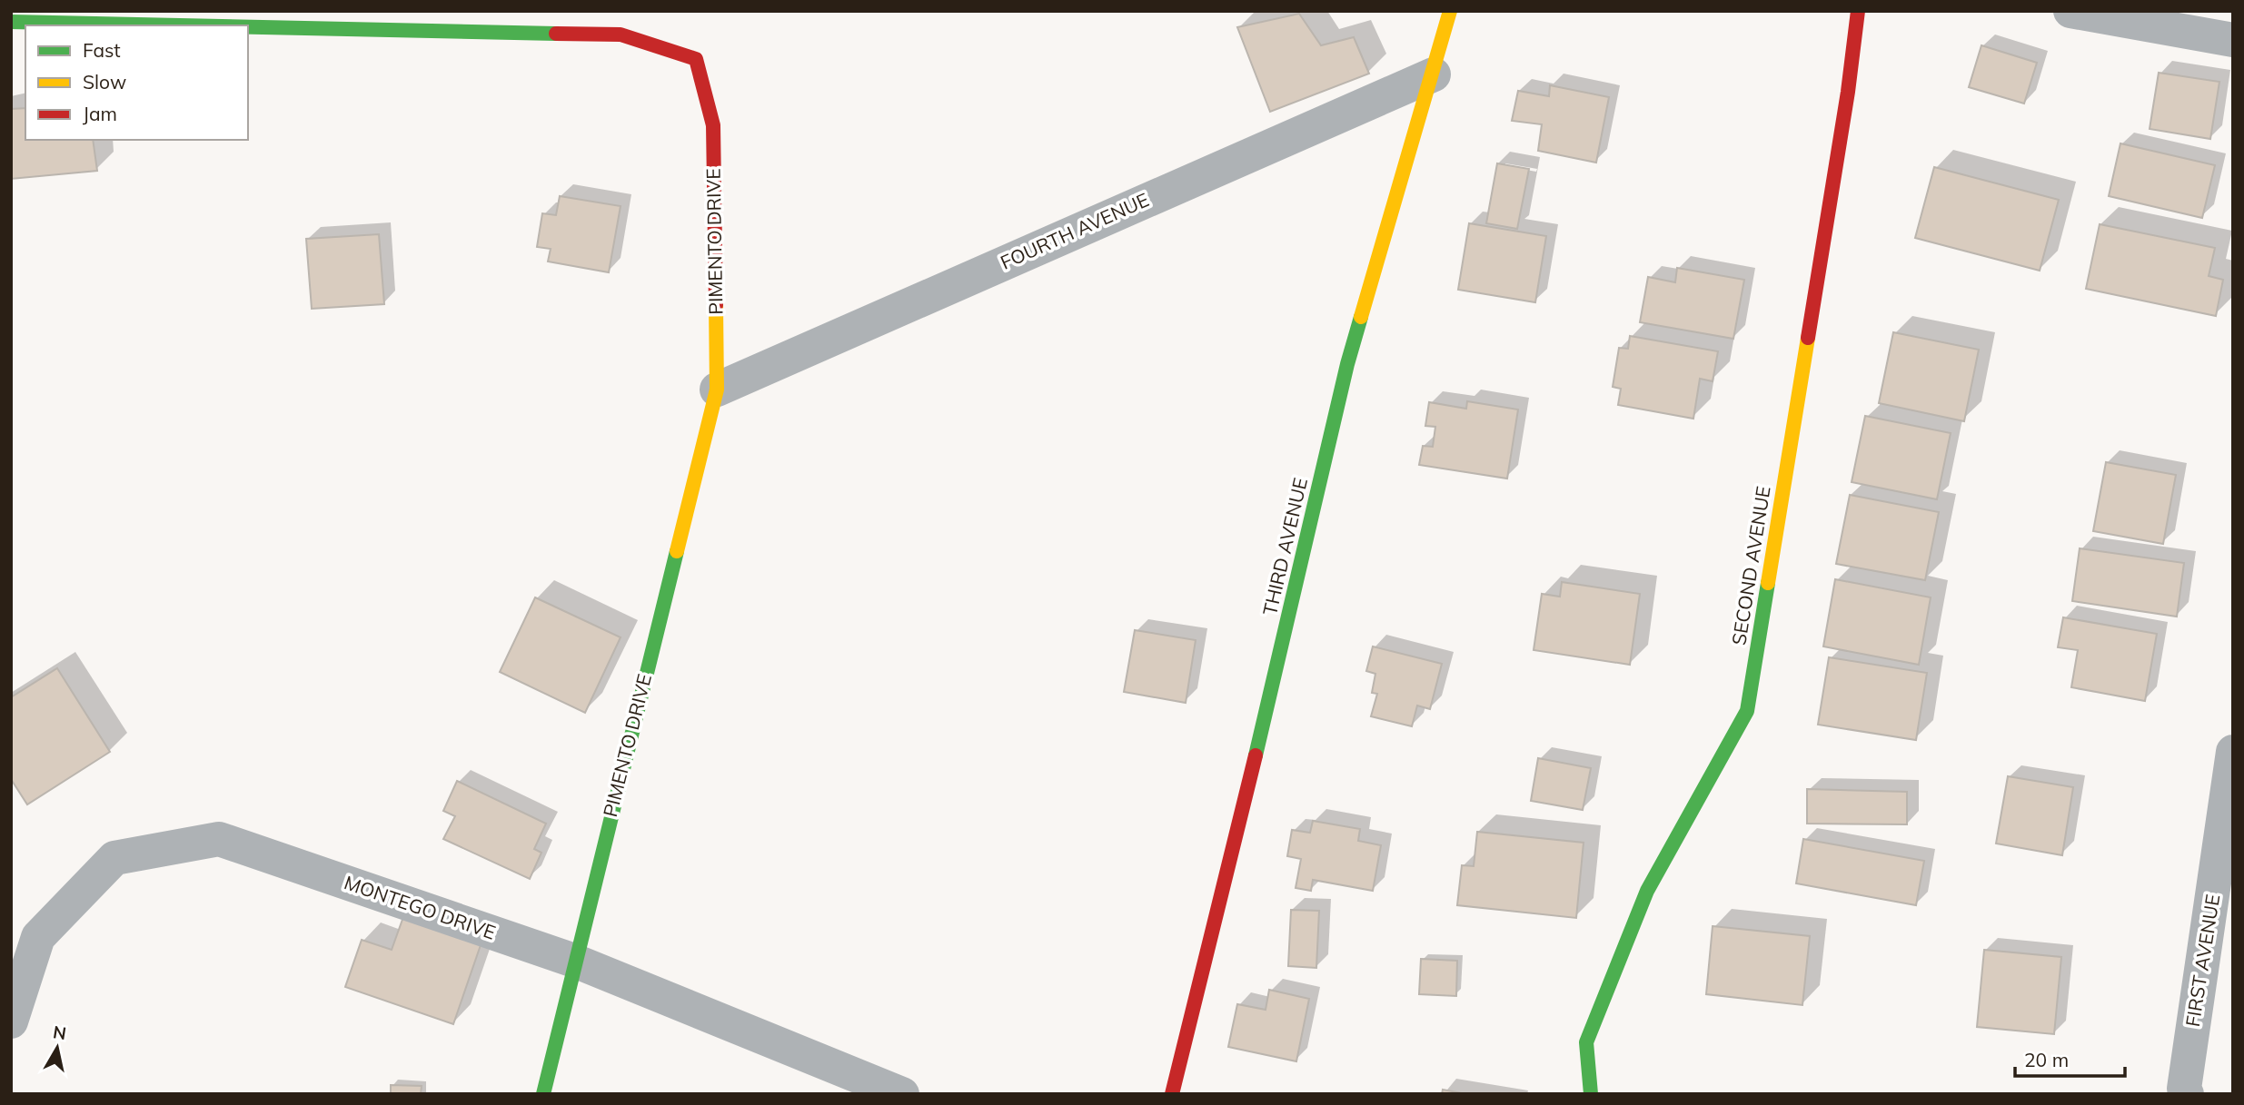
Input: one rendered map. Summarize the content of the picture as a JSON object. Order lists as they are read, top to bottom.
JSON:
{
  "streets": {
    "street": [
      "FOURTH AVENUE",
      "PIMENTO DRIVE",
      "THIRD AVENUE",
      "SECOND AVENUE",
      "MONTEGO DRIVE",
      "FIRST AVENUE"
    ]
  },
  "crossings": [
    ["FOURTH AVENUE", "PIMENTO DRIVE"],
    ["FOURTH AVENUE", "THIRD AVENUE"],
    ["PIMENTO DRIVE", "MONTEGO DRIVE"]
  ],
  "legend": ["Fast", "Slow", "Jam"],
  "scale_bar": "20 m",
  "north": "top"
}
